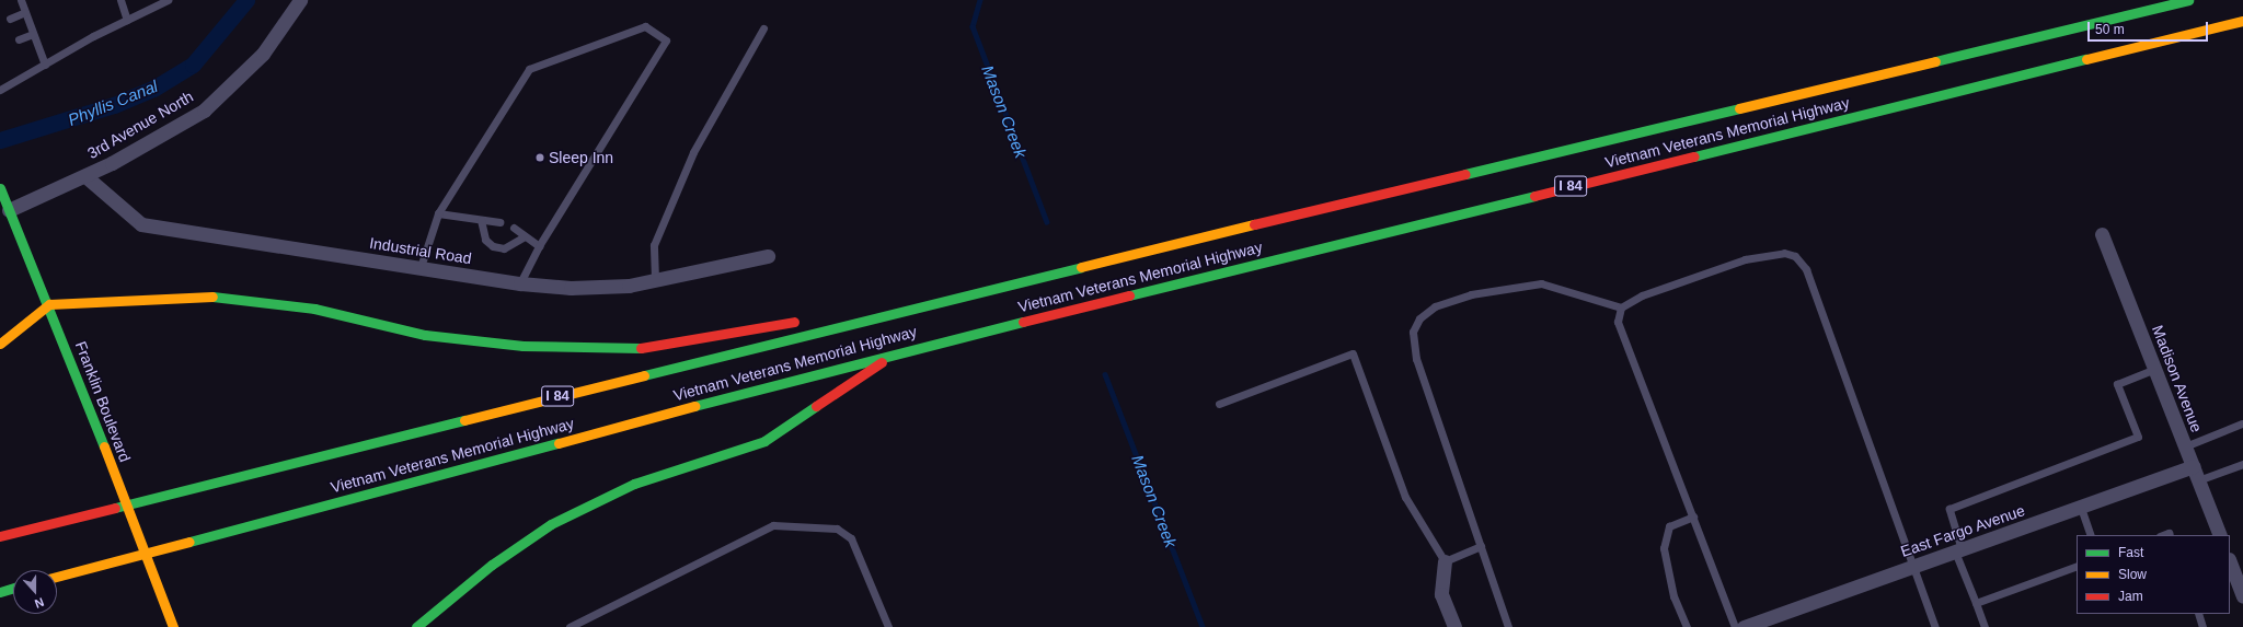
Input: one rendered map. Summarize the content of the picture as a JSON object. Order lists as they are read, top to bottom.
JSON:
{
  "streets": {
    "main road": ["Vietnam Veterans Memorial Highway", "I 84", "Franklin Boulevard"],
    "street": [
      "3rd Avenue North",
      "Industrial Road",
      "Madison Avenue",
      "East Fargo Avenue"
    ]
  },
  "crossings": [
    ["3rd Avenue North", "Industrial Road"],
    ["3rd Avenue North", "Franklin Boulevard"],
    ["Madison Avenue", "East Fargo Avenue"]
  ],
  "water": ["Phyllis Canal", "Mason Creek"],
  "places": ["Sleep Inn"],
  "legend": ["Fast", "Slow", "Jam"],
  "scale_bar": "50 m",
  "north": "bottom"
}
